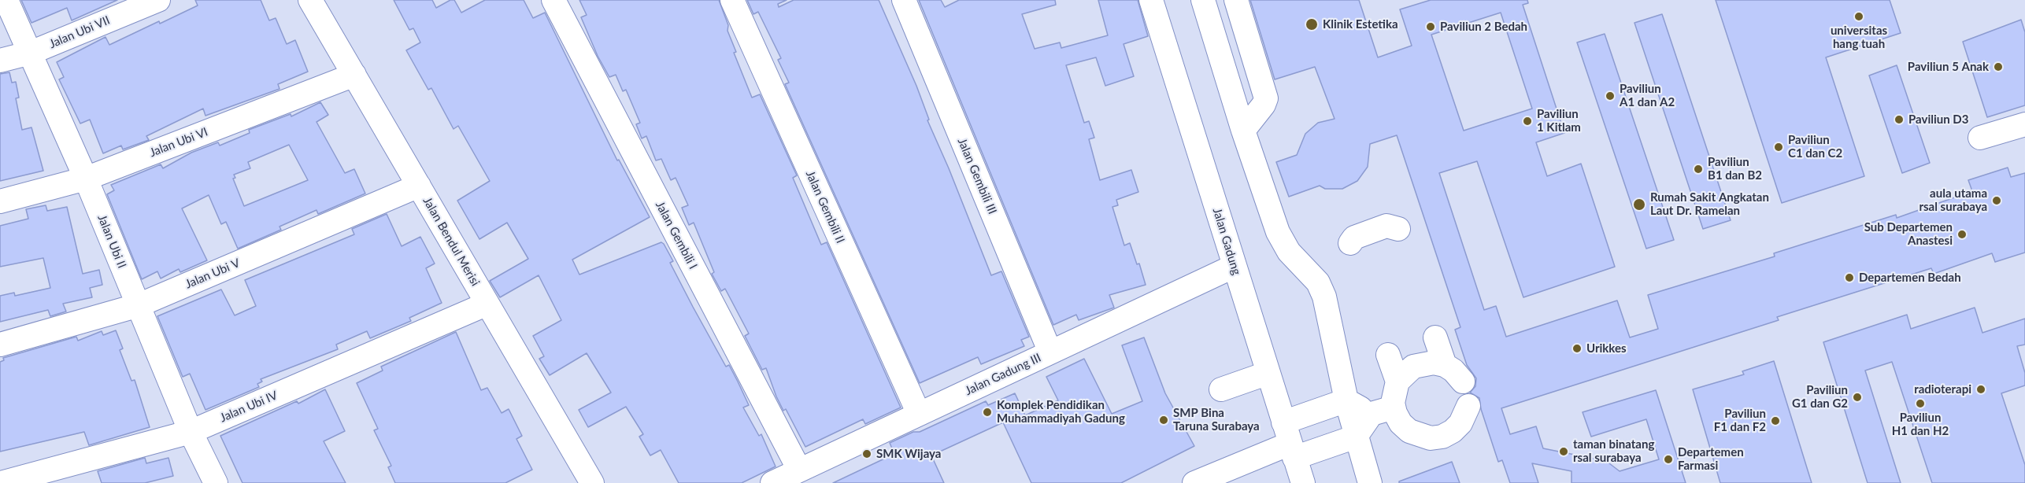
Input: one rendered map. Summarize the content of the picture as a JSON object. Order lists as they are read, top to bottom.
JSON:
{
  "streets": {
    "street": [
      "Jalan Ubi VII",
      "Jalan Ubi VI",
      "Jalan Gembili III",
      "Jalan Gembili II",
      "Jalan Gembili I",
      "Jalan Ubi II",
      "Jalan Bendul Merisi",
      "Jalan Gadung",
      "Jalan Ubi V",
      "Jalan Gadung III",
      "Jalan Ubi IV"
    ]
  },
  "crossings": [
    ["Jalan Ubi VII", "Jalan Ubi II"],
    ["Jalan Ubi VI", "Jalan Ubi II"],
    ["Jalan Ubi VI", "Jalan Bendul Merisi"],
    ["Jalan Gembili III", "Jalan Gadung III"],
    ["Jalan Gembili II", "Jalan Gadung III"],
    ["Jalan Gembili I", "Jalan Gadung III"],
    ["Jalan Ubi II", "Jalan Ubi V"],
    ["Jalan Ubi II", "Jalan Ubi IV"],
    ["Jalan Bendul Merisi", "Jalan Ubi V"],
    ["Jalan Bendul Merisi", "Jalan Ubi IV"],
    ["Jalan Gadung", "Jalan Gadung III"]
  ],
  "places": [
    "universitas hang tuah",
    "Klinik Estetika",
    "Paviliun 2 Bedah",
    "Paviliun 5 Anak",
    "Paviliun A1 dan A2",
    "Paviliun D3",
    "Paviliun 1 Kitlam",
    "Paviliun C1 dan C2",
    "Paviliun B1 dan B2",
    "aula utama rsal surabaya",
    "Rumah Sakit Angkatan Laut Dr. Ramelan",
    "Sub Departemen Anastesi",
    "Departemen Bedah",
    "Urikkes",
    "radioterapi",
    "Paviliun G1 dan G2",
    "Paviliun H1 dan H2",
    "Komplek Pendidikan Muhammadiyah Gadung",
    "SMP Bina Taruna Surabaya",
    "Paviliun F1 dan F2",
    "taman binatang rsal surabaya",
    "SMK Wijaya",
    "Departemen Farmasi"
  ]
}
